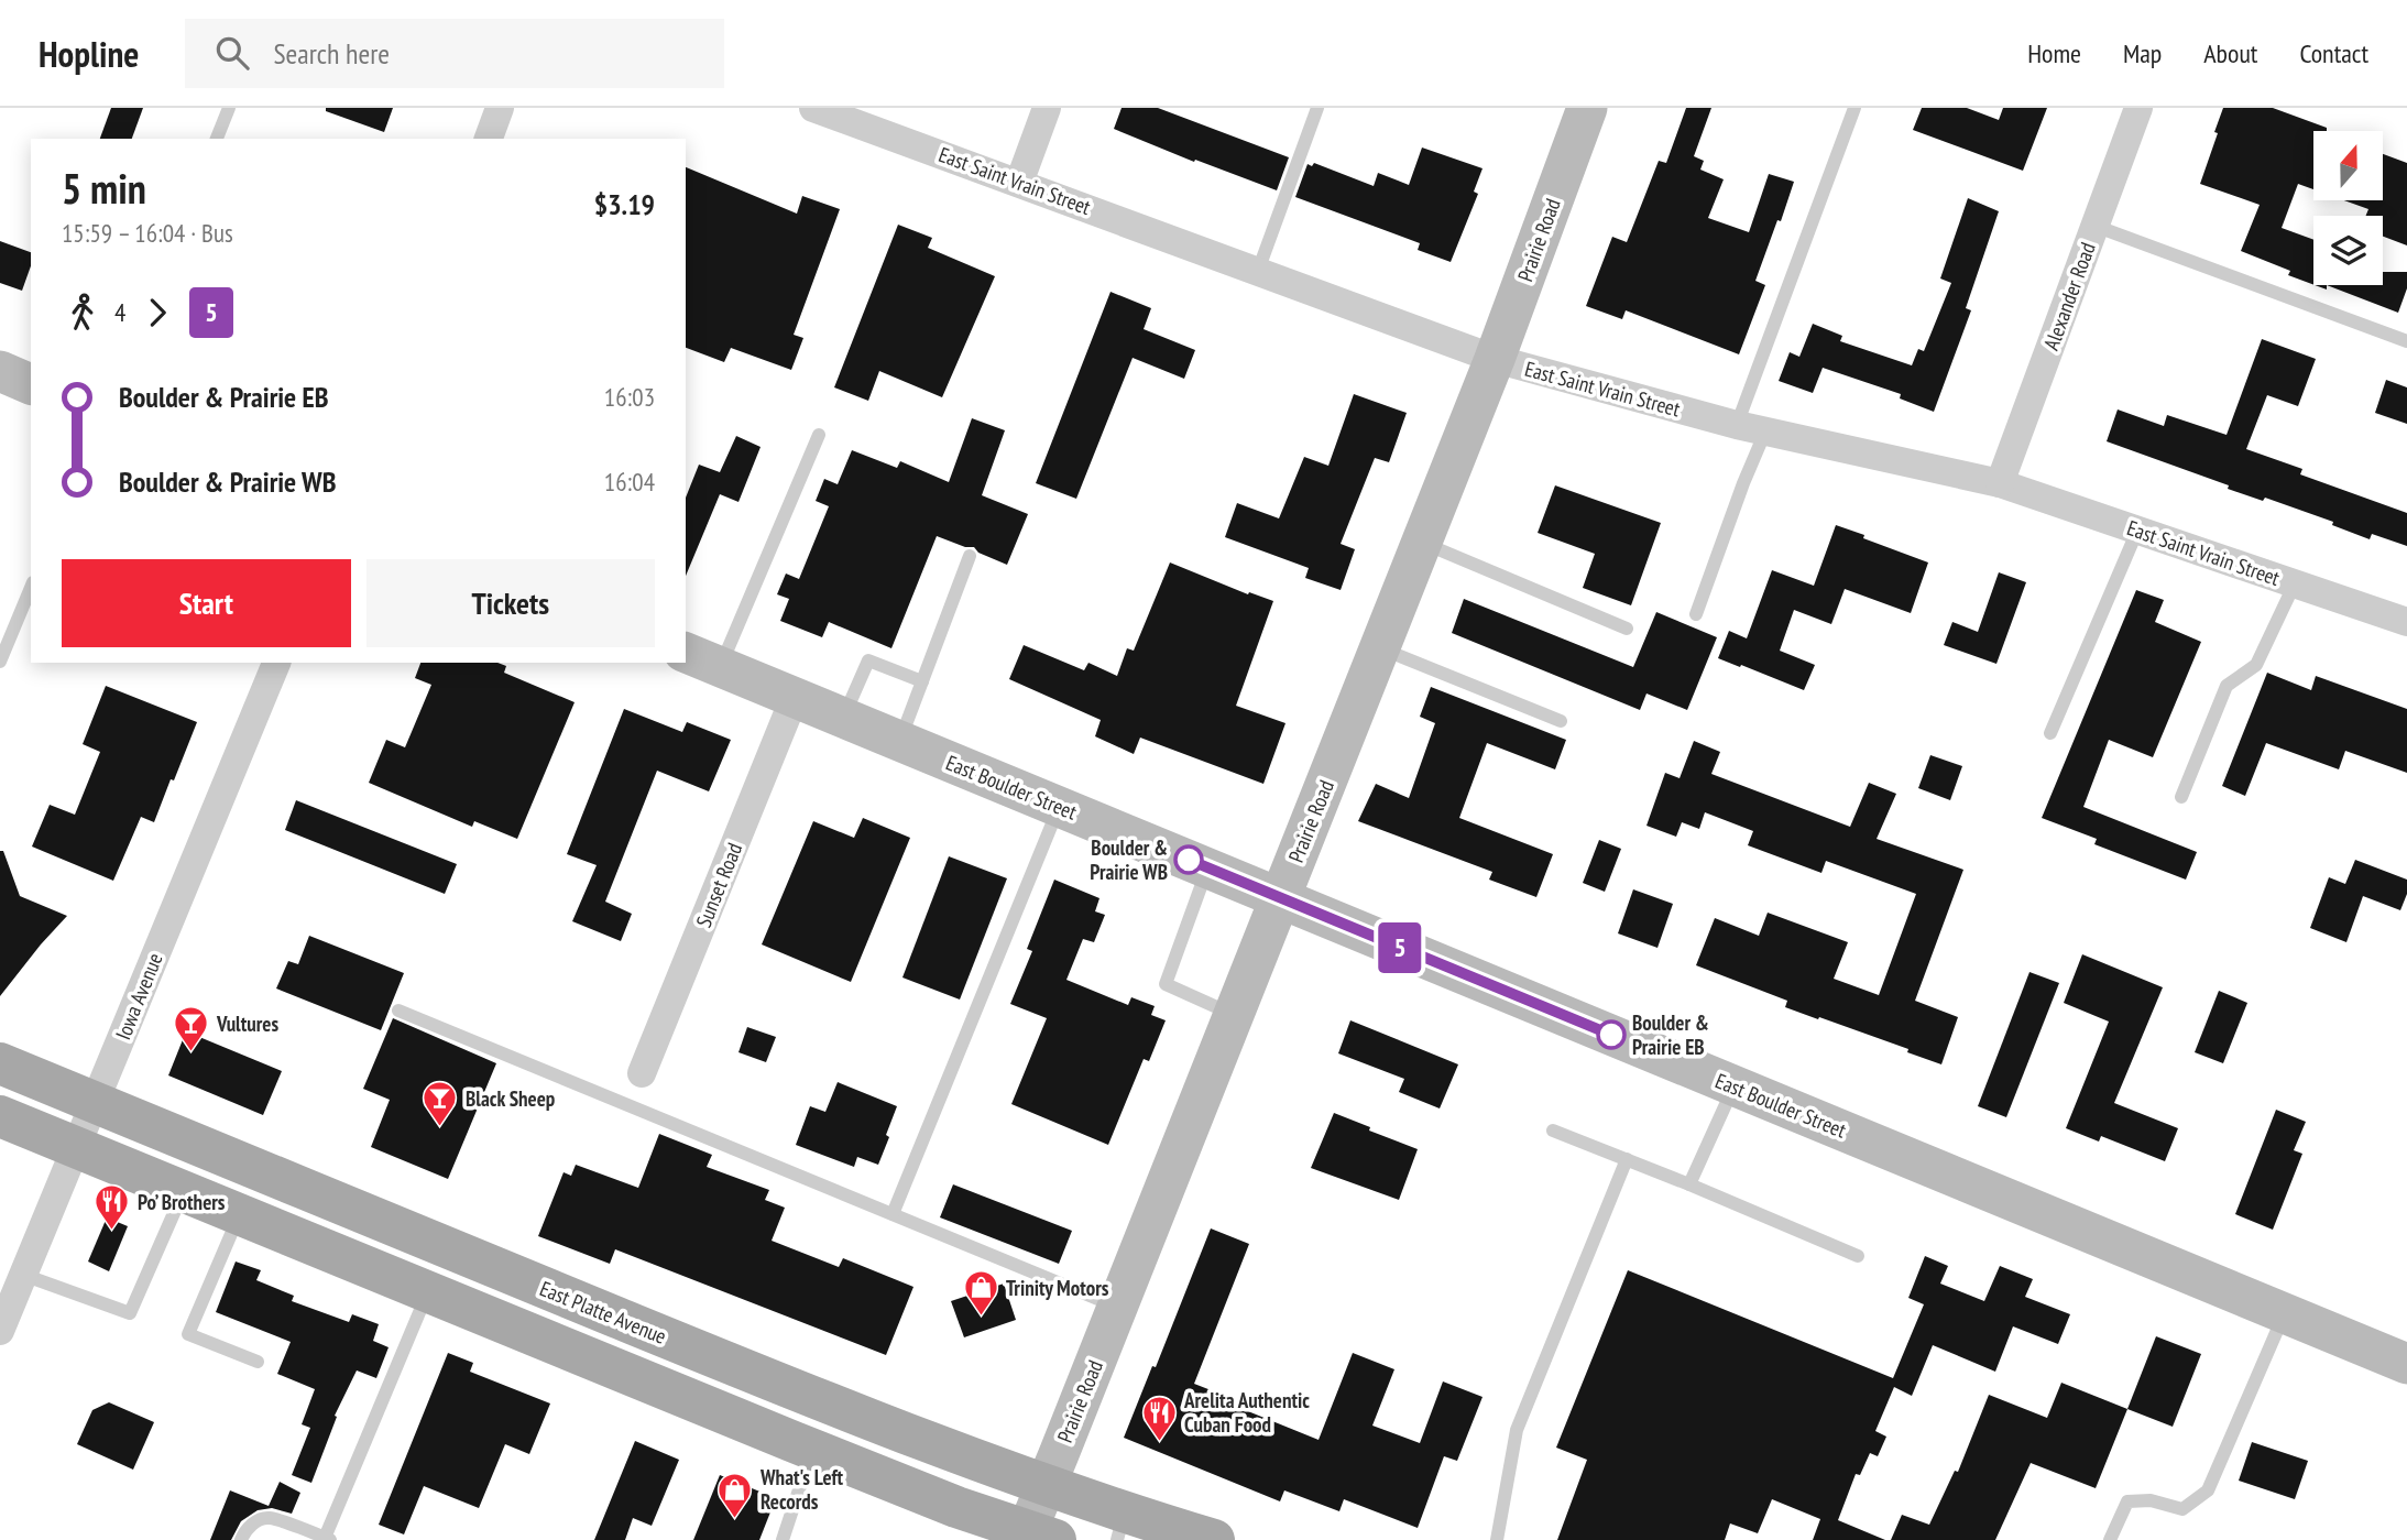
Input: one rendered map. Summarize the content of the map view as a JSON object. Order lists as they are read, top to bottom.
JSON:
{
  "streets": {
    "main road": ["East Platte Avenue"],
    "street": [
      "East Saint Vrain Street",
      "Prairie Road",
      "Alexander Road",
      "East Boulder Street",
      "Sunset Road",
      "Iowa Avenue"
    ]
  },
  "crossings": [
    ["East Saint Vrain Street", "Prairie Road"],
    ["East Saint Vrain Street", "Alexander Road"],
    ["Prairie Road", "East Boulder Street"],
    ["Prairie Road", "East Platte Avenue"],
    ["East Boulder Street", "Sunset Road"],
    ["Iowa Avenue", "East Platte Avenue"]
  ],
  "places": {
    "other": ["Boulder & Prairie WB", "Boulder & Prairie EB"],
    "bar": ["Vultures", "Black Sheep"],
    "restaurant": ["Po’ Brothers", "Arelita Authentic Cuban Food"],
    "shop": ["Trinity Motors", "What's Left Records"]
  },
  "lines": ["bus line 5"],
  "north": "top",
  "page": {
    "header": "Hopline",
    "search": "Search here",
    "nav": [
      "Home",
      "Map",
      "About",
      "Contact"
    ],
    "on_map": "5",
    "heading": ["5 min", "15:59 – 16:04 · Bus", "$3.19"],
    "legs": ["4", "5"],
    "list": [
      {
        "name": "Boulder & Prairie EB",
        "value": "16:03"
      },
      {
        "name": "Boulder & Prairie WB",
        "value": "16:04"
      }
    ],
    "buttons": ["Start", "Tickets"]
  }
}
